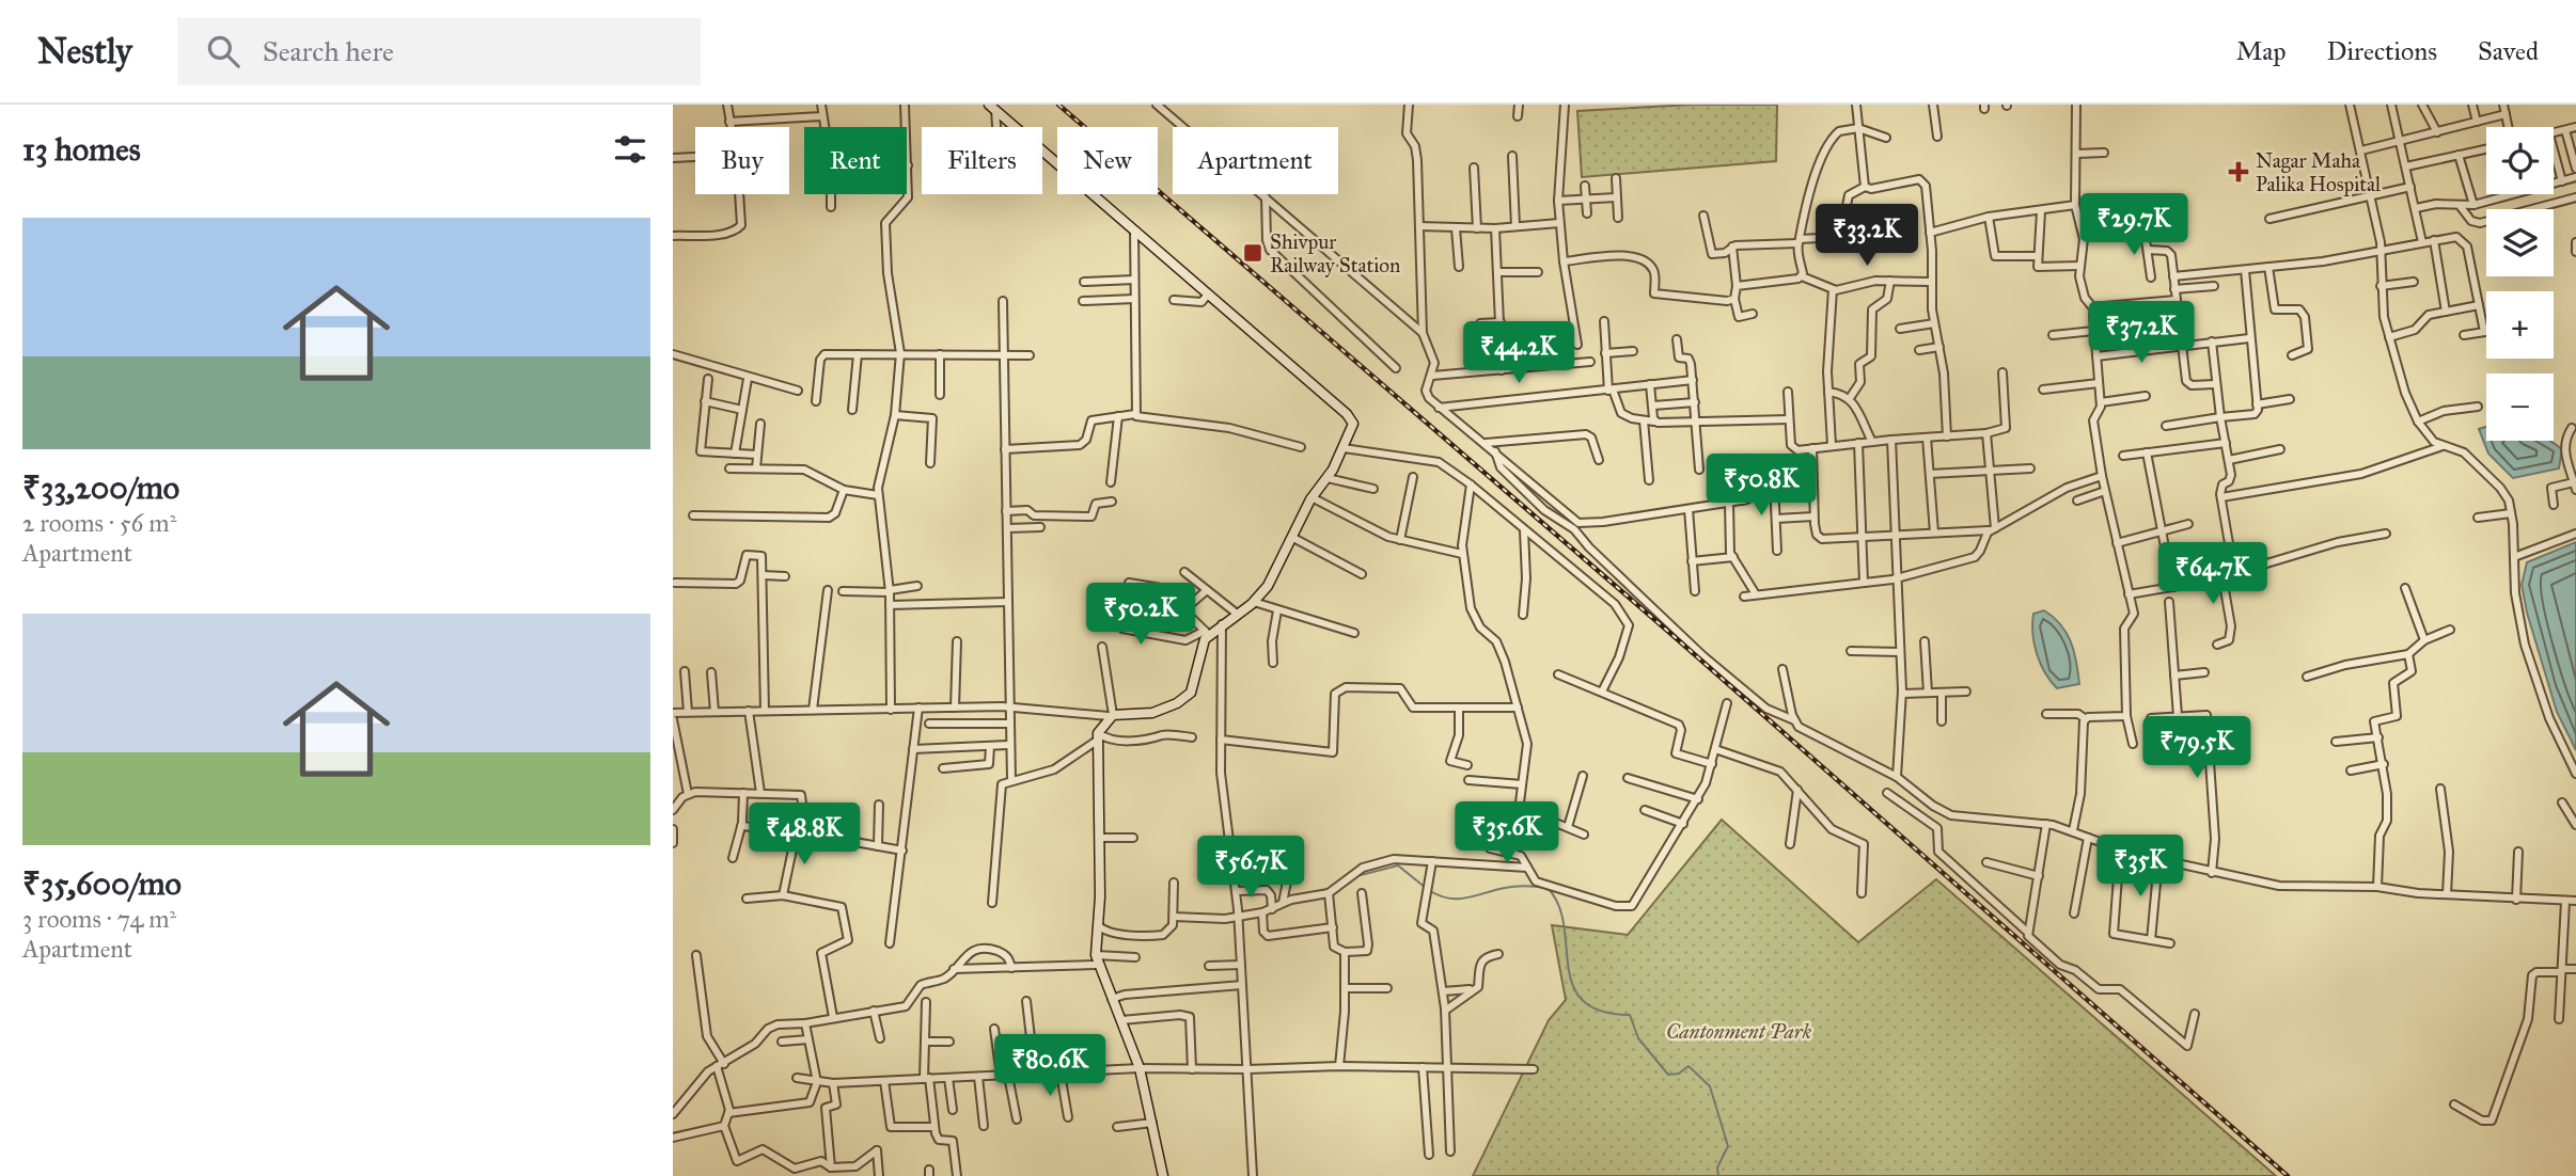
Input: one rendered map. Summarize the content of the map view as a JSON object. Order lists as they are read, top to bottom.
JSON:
{
  "parks": ["Cantonment Park"],
  "places": {
    "health": ["Nagar Maha Palika Hospital"],
    "transit": ["Shivpur Railway Station"]
  },
  "page": {
    "header": "Nestly",
    "search": "Search here",
    "nav": ["Map", "Directions", "Saved"],
    "heading": "13 homes",
    "map_buttons": ["+", "−"],
    "chip": [
      "Buy",
      "Rent",
      "Filters",
      "New",
      "Apartment"
    ],
    "price": [
      "₹29.7K",
      "₹33.2K",
      "₹37.2K",
      "₹44.2K",
      "₹50.8K",
      "₹64.7K",
      "₹50.2K",
      "₹79.5K",
      "₹35.6K",
      "₹48.8K",
      "₹35K",
      "₹56.7K",
      "₹80.6K"
    ],
    "list": [
      {
        "name": "₹33,200/mo",
        "note": "2 rooms · 56 m² · Apartment"
      },
      {
        "name": "₹35,600/mo",
        "note": "3 rooms · 74 m² · Apartment"
      }
    ]
  }
}
